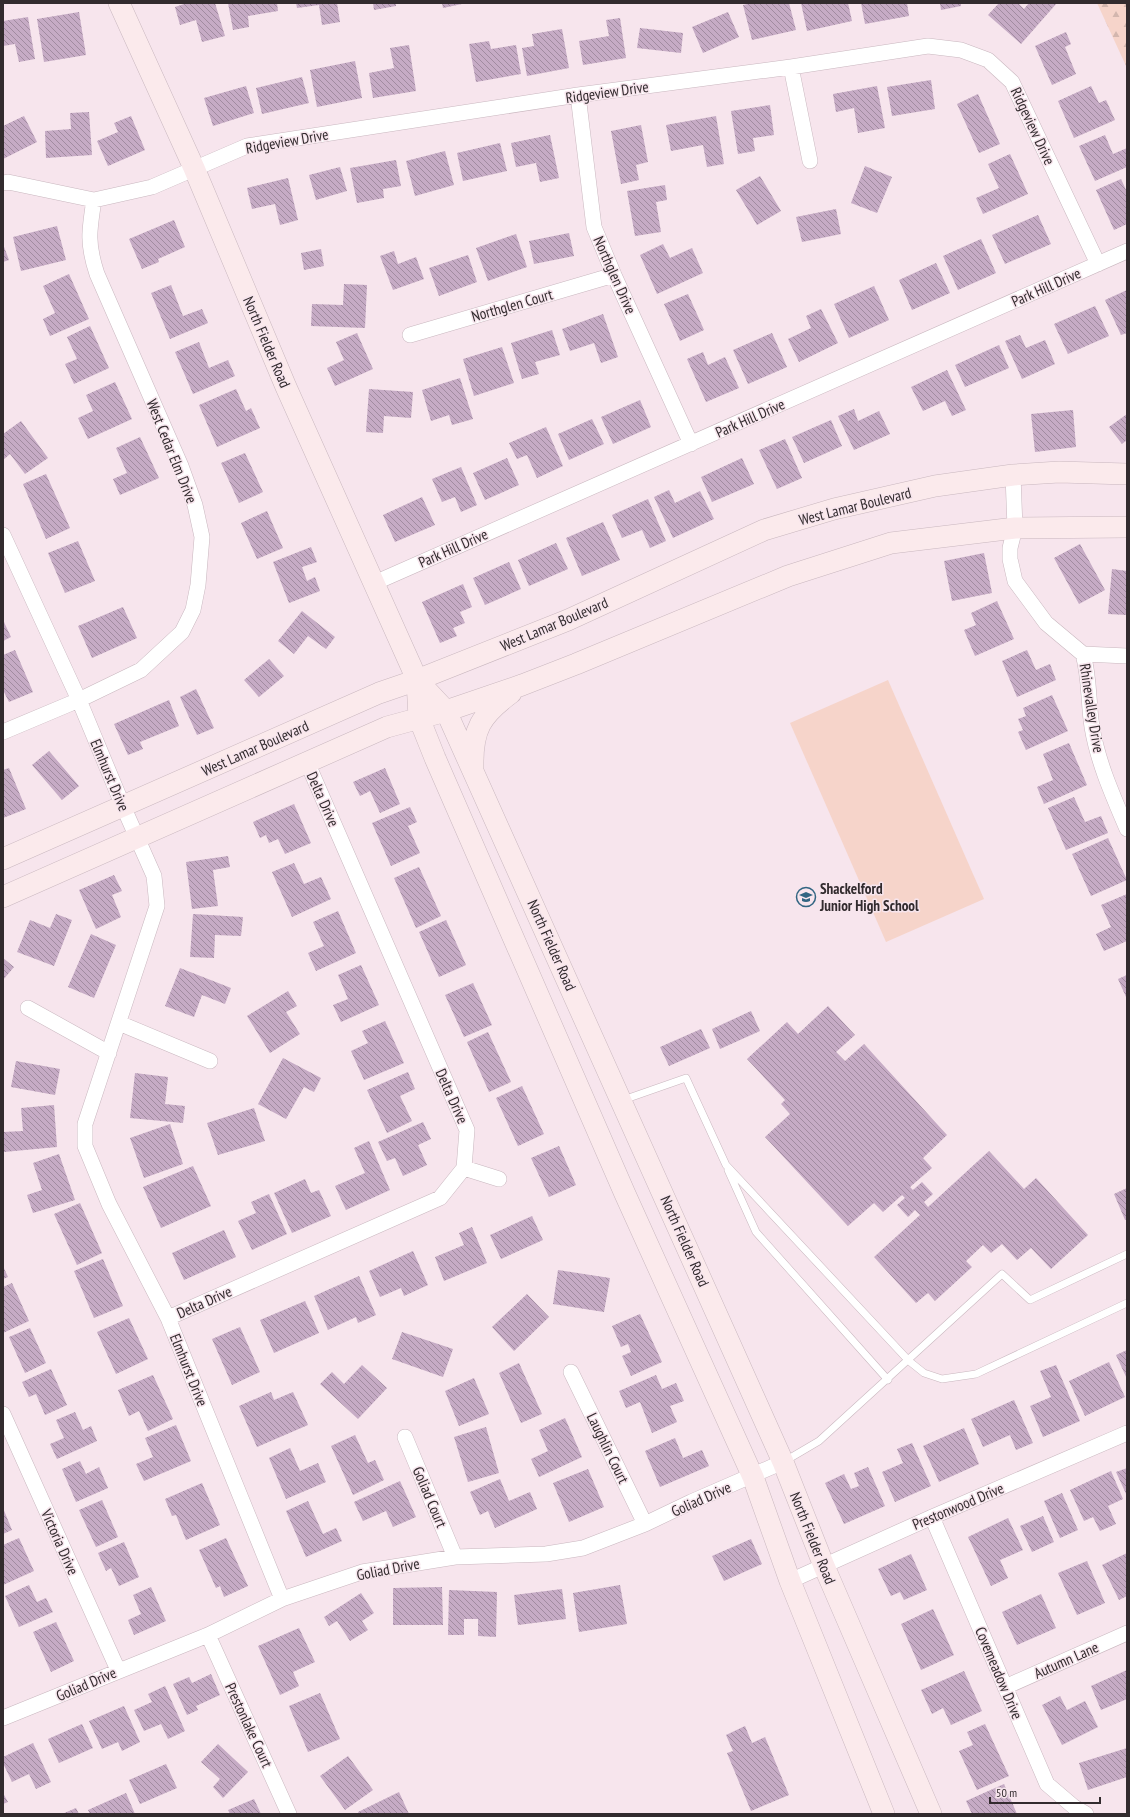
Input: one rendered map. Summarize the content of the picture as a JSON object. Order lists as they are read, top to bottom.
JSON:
{
  "streets": {
    "main road": ["North Fielder Road", "West Lamar Boulevard"],
    "street": [
      "Ridgeview Drive",
      "Northglen Drive",
      "Park Hill Drive",
      "Northglen Court",
      "West Cedar Elm Drive",
      "Rhinevalley Drive",
      "Elmhurst Drive",
      "Delta Drive",
      "Laughlin Court",
      "Goliad Court",
      "Goliad Drive",
      "Prestonwood Drive",
      "Victoria Drive",
      "Autumn Lane",
      "Covemeadow Drive",
      "Prestonlake Court"
    ]
  },
  "crossings": [
    ["Ridgeview Drive", "Northglen Drive"],
    ["Ridgeview Drive", "Park Hill Drive"],
    ["Ridgeview Drive", "North Fielder Road"],
    ["Ridgeview Drive", "West Cedar Elm Drive"],
    ["Northglen Drive", "Park Hill Drive"],
    ["Northglen Drive", "Northglen Court"],
    ["Park Hill Drive", "North Fielder Road"],
    ["North Fielder Road", "West Lamar Boulevard"],
    ["North Fielder Road", "Goliad Drive"],
    ["North Fielder Road", "Prestonwood Drive"],
    ["West Cedar Elm Drive", "Elmhurst Drive"],
    ["West Lamar Boulevard", "Elmhurst Drive"],
    ["Elmhurst Drive", "Delta Drive"],
    ["Elmhurst Drive", "Goliad Drive"],
    ["Laughlin Court", "Goliad Drive"],
    ["Goliad Court", "Goliad Drive"],
    ["Goliad Drive", "Victoria Drive"],
    ["Goliad Drive", "Prestonlake Court"],
    ["Prestonwood Drive", "Covemeadow Drive"],
    ["Autumn Lane", "Covemeadow Drive"]
  ],
  "places": {
    "school or university": ["Shackelford Junior High School"]
  },
  "scale_bar": "50 m"
}
